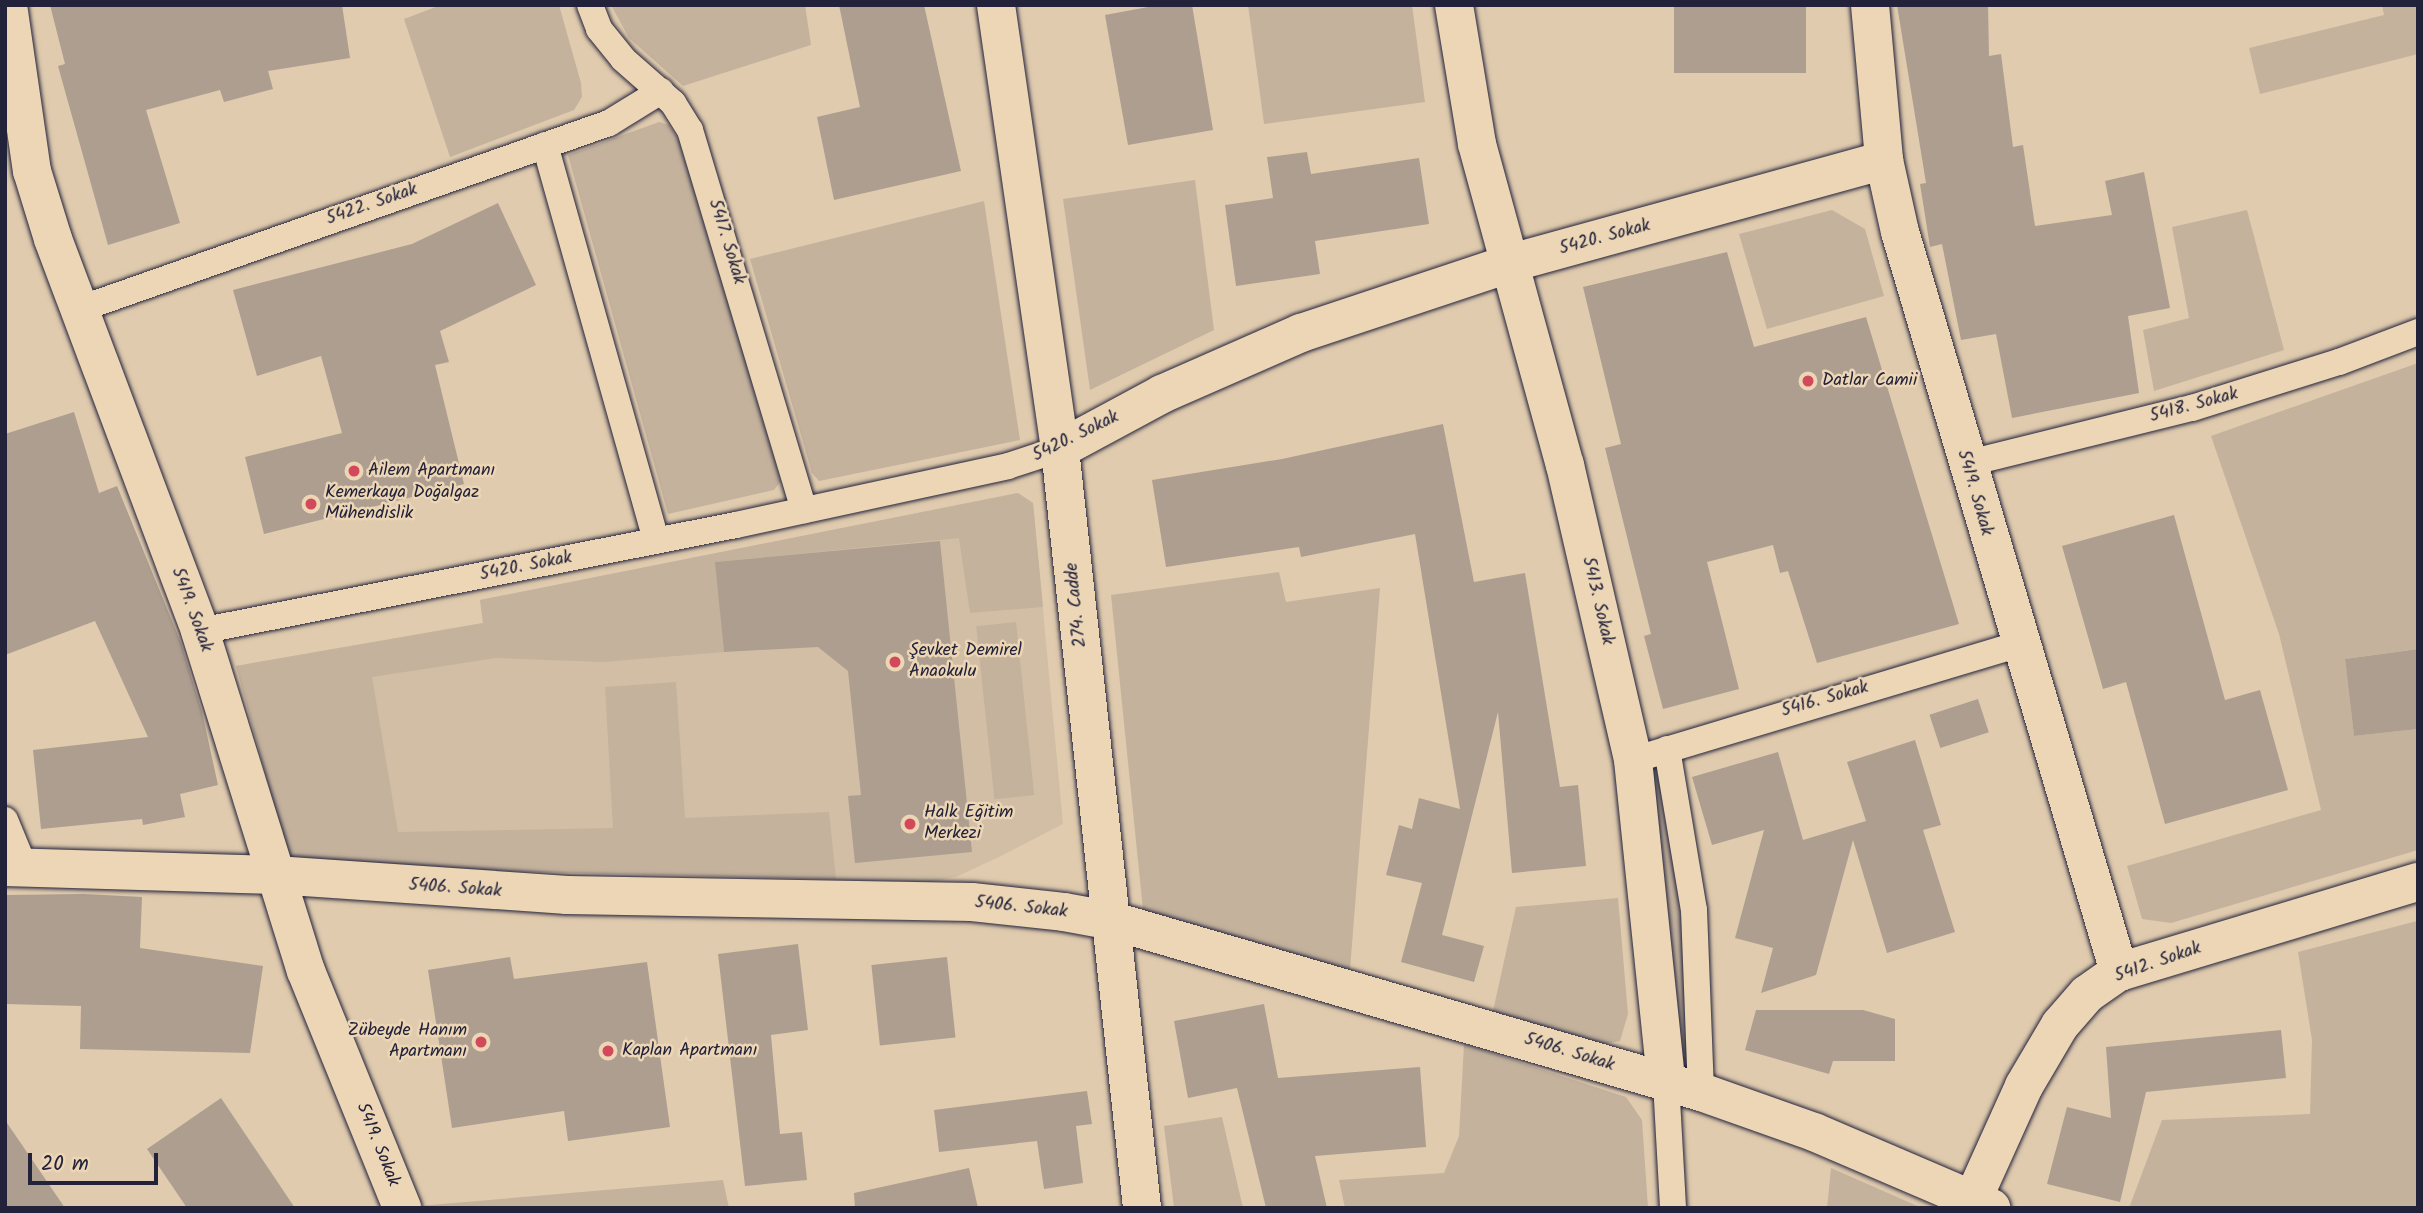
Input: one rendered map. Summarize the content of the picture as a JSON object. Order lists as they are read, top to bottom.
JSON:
{
  "streets": {
    "street": [
      "5420. Sokak",
      "5419. Sokak",
      "5413. Sokak",
      "274. Cadde",
      "5406. Sokak",
      "5412. Sokak"
    ],
    "lane": [
      "5422. Sokak",
      "5417. Sokak",
      "5418. Sokak",
      "5416. Sokak"
    ]
  },
  "crossings": [
    ["5422. Sokak", "5417. Sokak"],
    ["5422. Sokak", "5419. Sokak"],
    ["5420. Sokak", "5417. Sokak"],
    ["5420. Sokak", "5419. Sokak"],
    ["5420. Sokak", "5413. Sokak"],
    ["5420. Sokak", "274. Cadde"],
    ["5418. Sokak", "5419. Sokak"],
    ["5419. Sokak", "5416. Sokak"],
    ["5419. Sokak", "5406. Sokak"],
    ["5419. Sokak", "5412. Sokak"],
    ["5413. Sokak", "5416. Sokak"],
    ["5413. Sokak", "5406. Sokak"],
    ["274. Cadde", "5406. Sokak"],
    ["5406. Sokak", "5412. Sokak"]
  ],
  "places": [
    "Datlar Camii",
    "Ailem Apartmanı",
    "Kemerkaya Doğalgaz Mühendislik",
    "Şevket Demirel Anaokulu",
    "Halk Eğitim Merkezi",
    "Zübeyde Hanım Apartmanı",
    "Kaplan Apartmanı"
  ],
  "scale_bar": "20 m"
}
